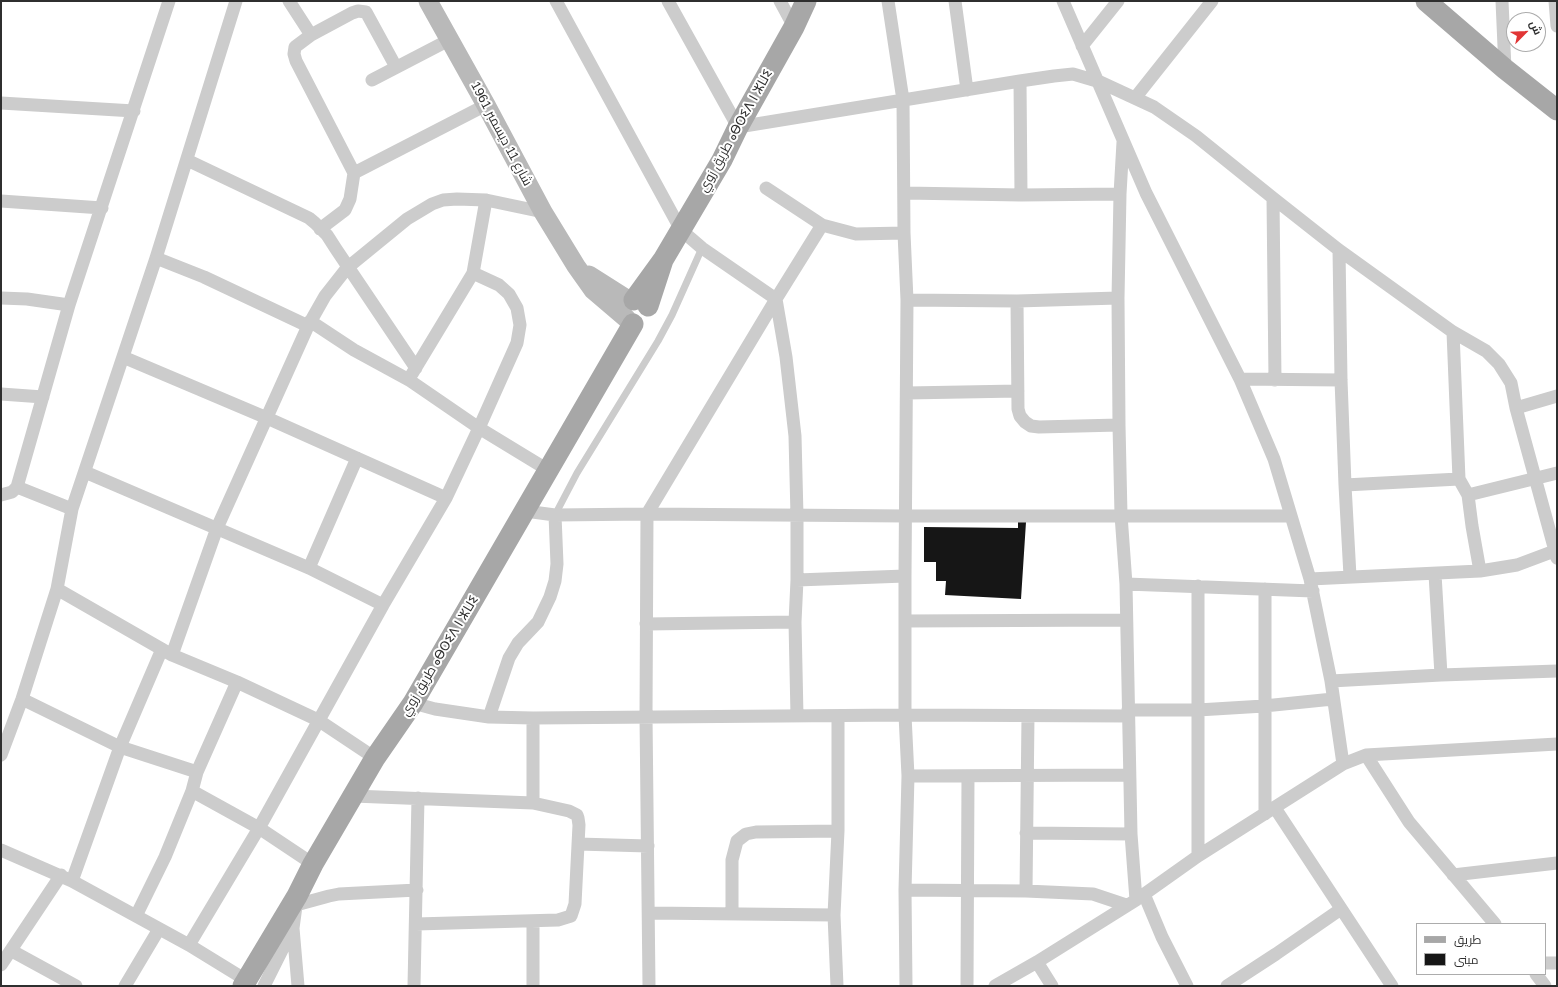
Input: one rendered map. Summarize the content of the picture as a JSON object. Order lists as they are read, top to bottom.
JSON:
{
  "streets": {
    "main road": ["طريق زوي ⴰⴱⵔⵉⴷ ⵏ ⵣⵡⵉ", "شارع 11 ديسمبر 1961"]
  },
  "crossings": [
    ["طريق زوي ⴰⴱⵔⵉⴷ ⵏ ⵣⵡⵉ", "شارع 11 ديسمبر 1961"]
  ],
  "legend": ["طريق", "مبنى"],
  "north": "top right"
}
